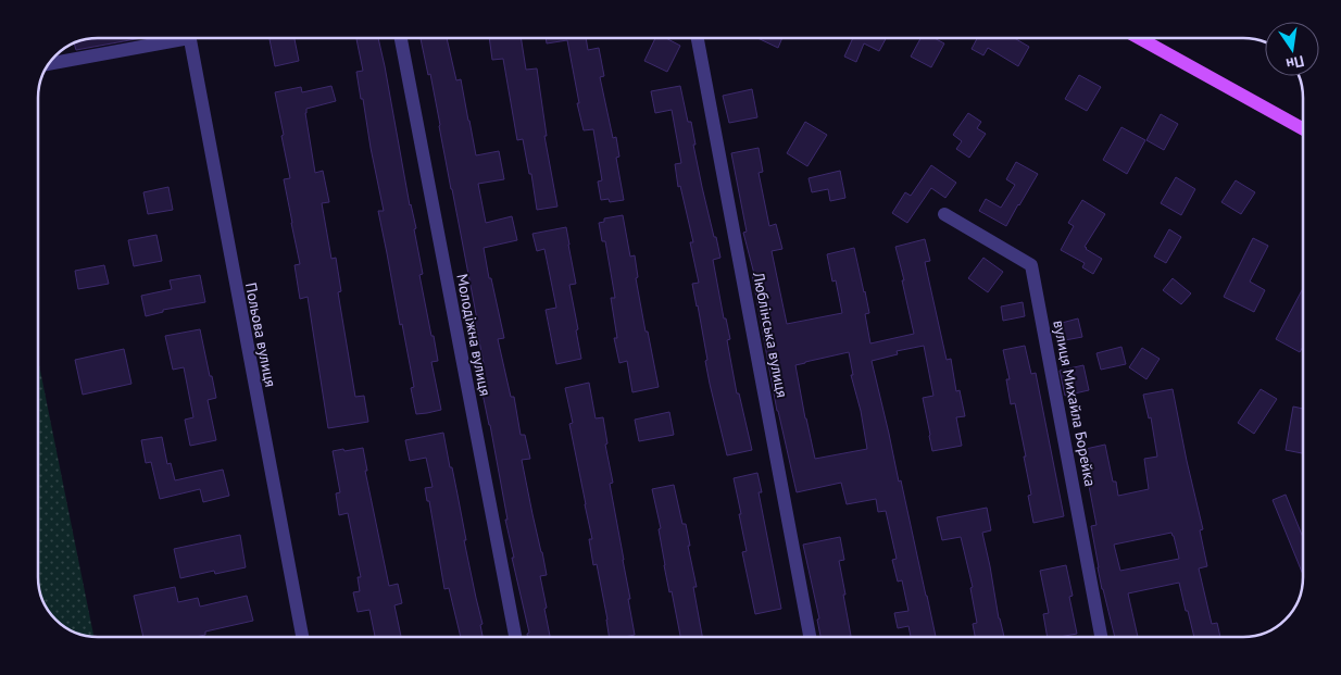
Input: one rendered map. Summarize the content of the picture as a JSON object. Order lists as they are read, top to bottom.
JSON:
{
  "streets": {
    "street": [
      "Польова вулиця",
      "Молодіжна вулиця",
      "Люблінська вулиця",
      "вулиця Михайла Борейка"
    ]
  },
  "north": "bottom"
}
